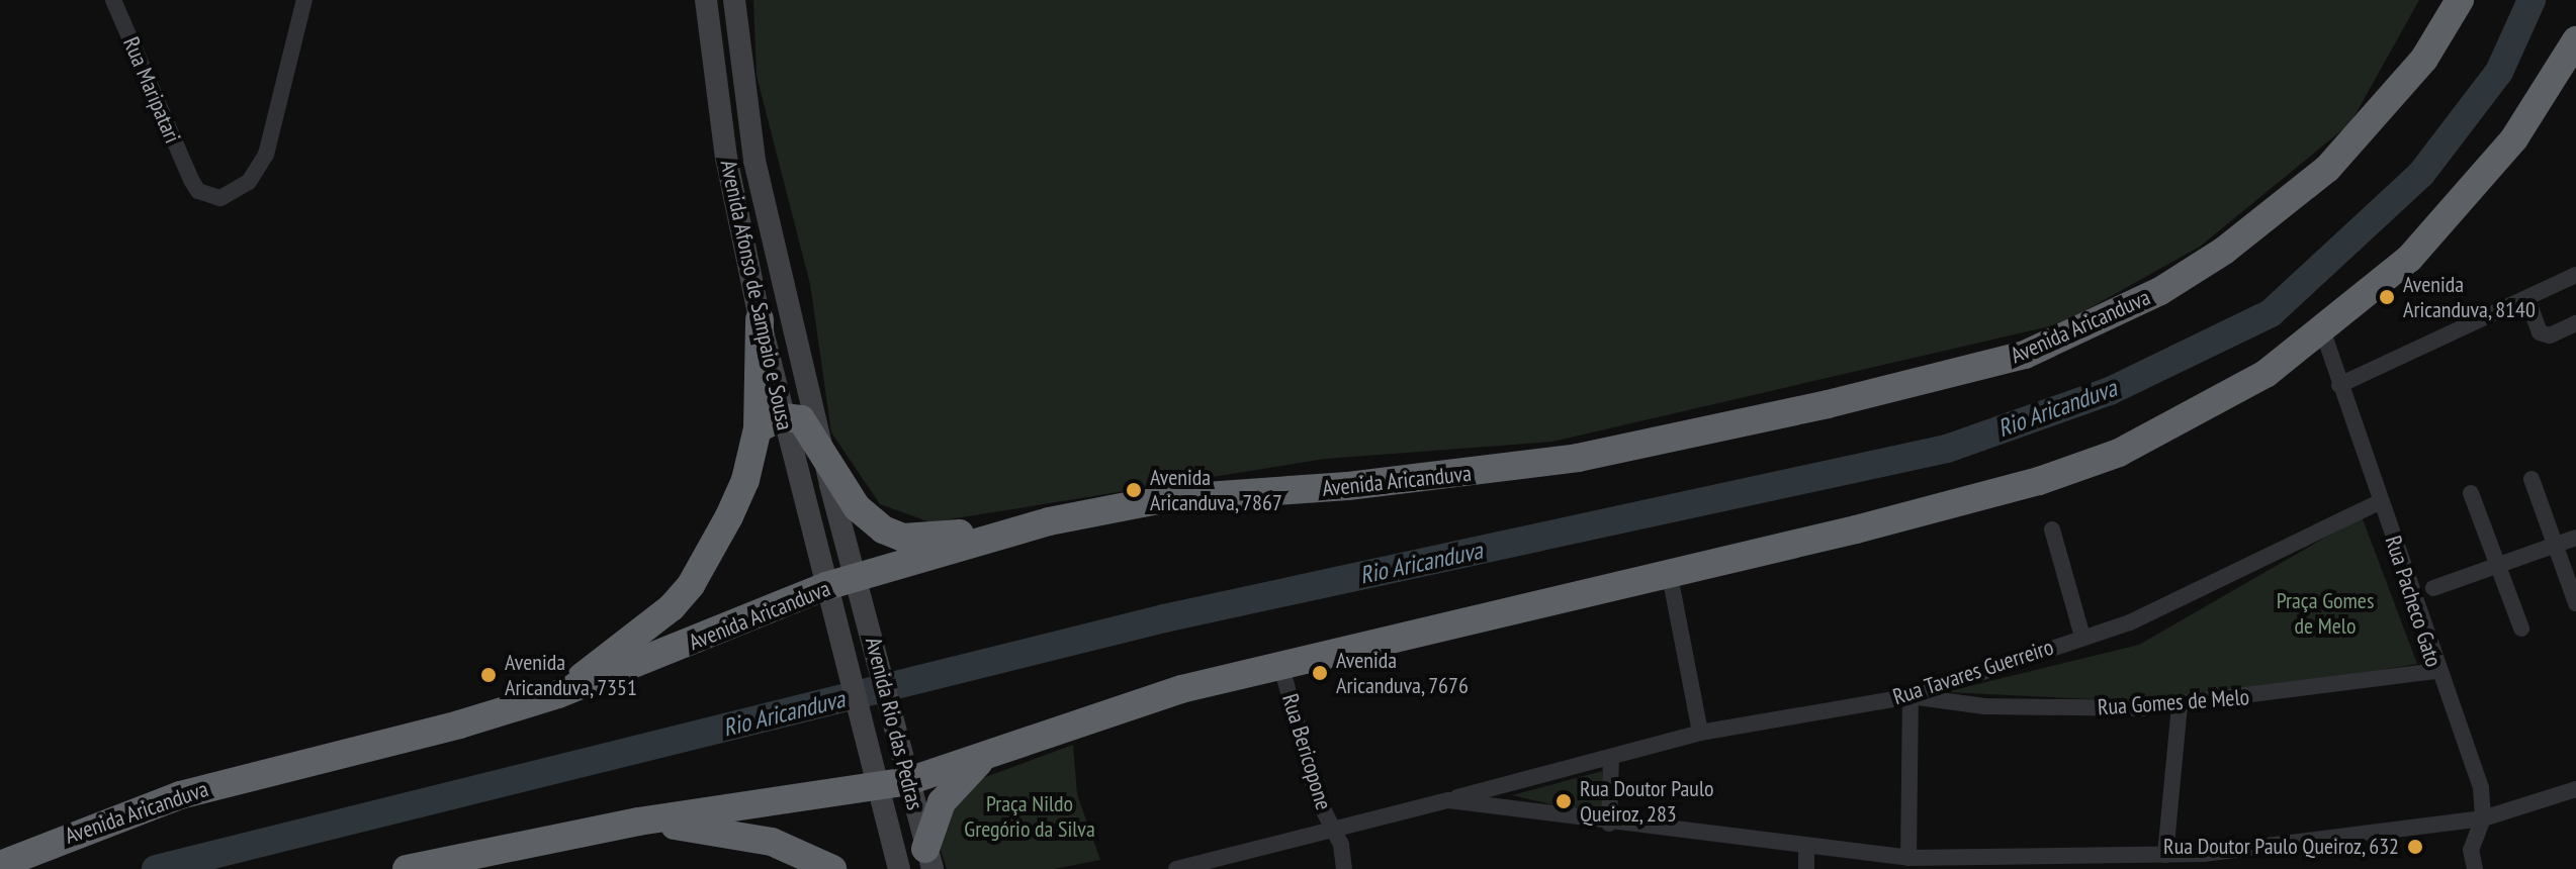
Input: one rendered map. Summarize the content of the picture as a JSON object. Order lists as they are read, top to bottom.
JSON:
{
  "streets": {
    "highway": ["Avenida Aricanduva"],
    "main road": ["Avenida Afonso de Sampaio e Sousa", "Avenida Rio das Pedras"],
    "street": [
      "Rua Maripatari",
      "Rua Pacheco Gato",
      "Rua Tavares Guerreiro",
      "Rua Gomes de Melo",
      "Rua Bericopone"
    ]
  },
  "crossings": [
    ["Avenida Afonso de Sampaio e Sousa", "Avenida Aricanduva"],
    ["Avenida Afonso de Sampaio e Sousa", "Avenida Rio das Pedras"],
    ["Avenida Aricanduva", "Avenida Rio das Pedras"],
    ["Rua Pacheco Gato", "Rua Tavares Guerreiro"],
    ["Rua Pacheco Gato", "Rua Gomes de Melo"],
    ["Rua Tavares Guerreiro", "Rua Gomes de Melo"],
    ["Rua Tavares Guerreiro", "Rua Bericopone"]
  ],
  "water": ["Rio Aricanduva"],
  "parks": ["Praça Gomes de Melo", "Praça Nildo Gregório da Silva"],
  "places": [
    "Avenida Aricanduva, 8140",
    "Avenida Aricanduva, 7867",
    "Avenida Aricanduva, 7676",
    "Avenida Aricanduva, 7351",
    "Rua Doutor Paulo Queiroz, 283",
    "Rua Doutor Paulo Queiroz, 632"
  ]
}
